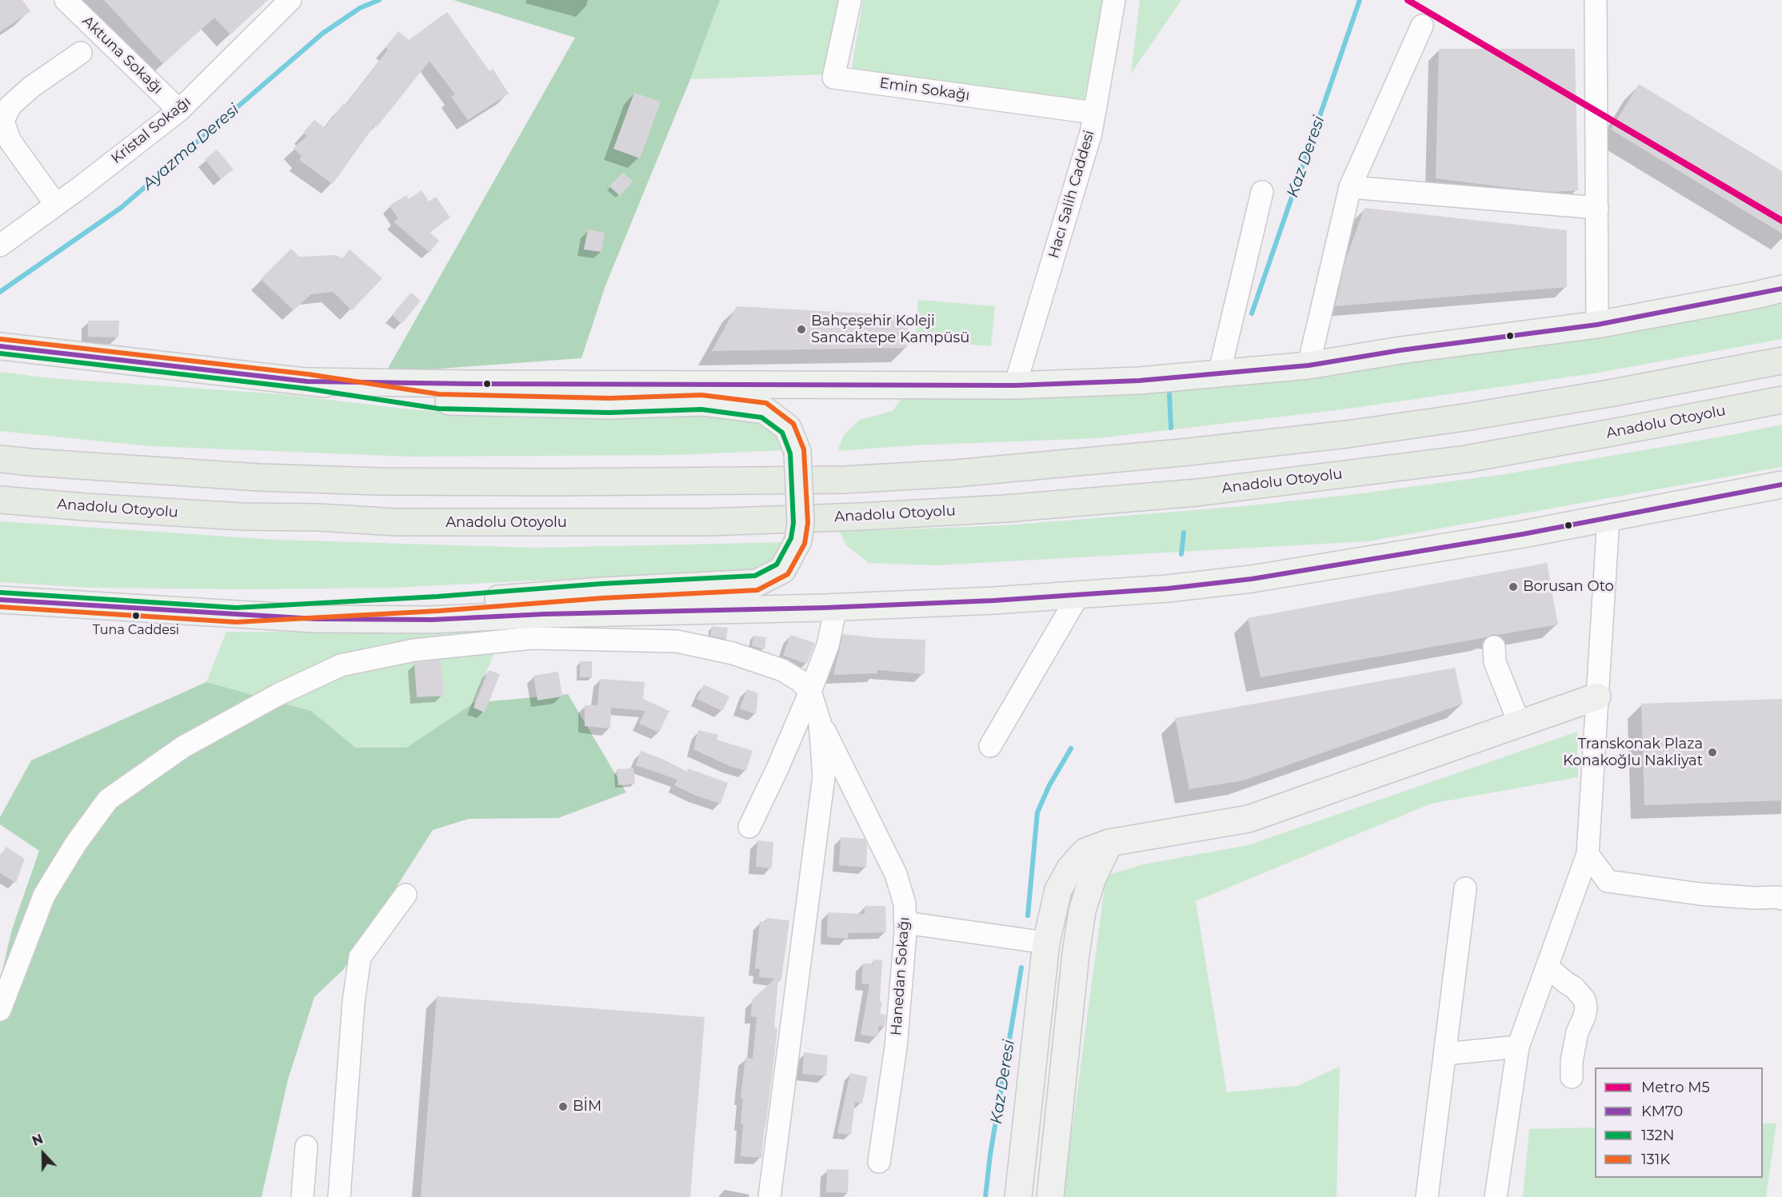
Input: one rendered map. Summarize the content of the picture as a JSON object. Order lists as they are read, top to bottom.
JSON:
{
  "streets": {
    "highway": ["Anadolu Otoyolu"],
    "street": [
      "Aktuna Sokağı",
      "Emin Sokağı",
      "Kristal Sokağı",
      "Hacı Salih Caddesi",
      "Hanedan Sokağı"
    ]
  },
  "crossings": [
    ["Aktuna Sokağı", "Kristal Sokağı"],
    ["Emin Sokağı", "Hacı Salih Caddesi"]
  ],
  "water": ["Ayazma Deresi", "Kaz Deresi"],
  "places": [
    "Bahçeşehir Koleji Sancaktepe Kampüsü",
    "Borusan Oto",
    "Tuna Caddesi",
    "Transkonak Plaza Konakoğlu Nakliyat",
    "BİM"
  ],
  "lines": [
    "metro line M5",
    "transit line KM70",
    "transit line 131K",
    "transit line 132N"
  ],
  "legend": [
    "Metro M5",
    "KM70",
    "132N",
    "131K"
  ],
  "north": "top"
}
